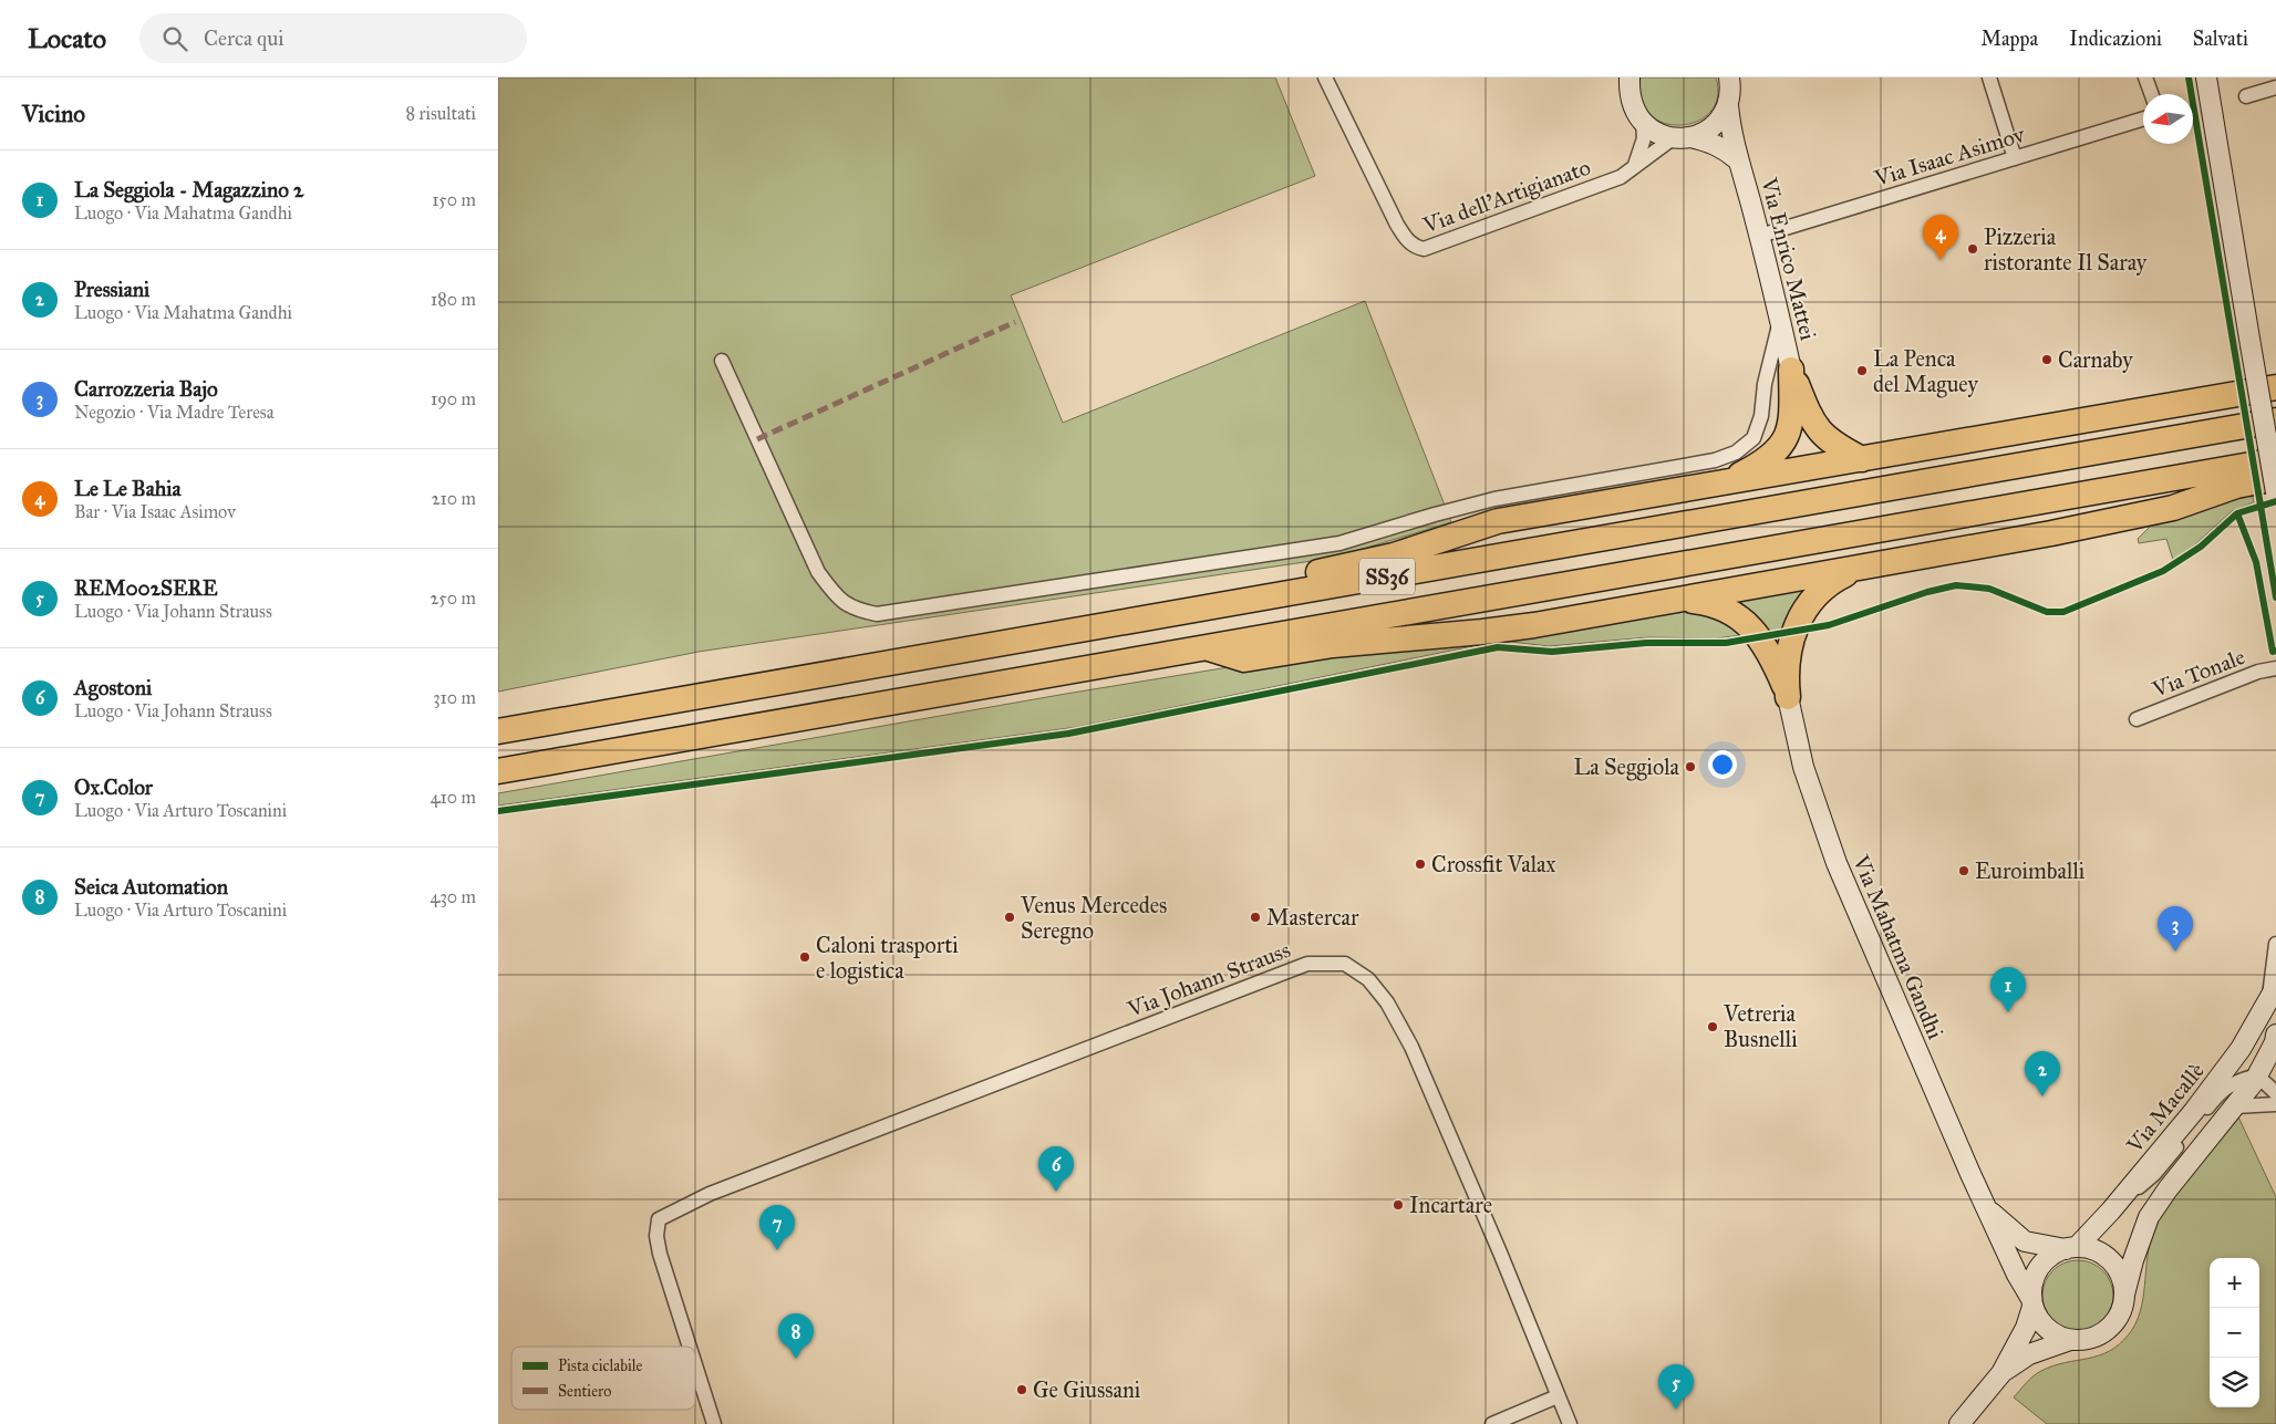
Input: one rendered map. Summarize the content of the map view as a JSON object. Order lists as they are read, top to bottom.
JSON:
{
  "streets": {
    "highway": ["SS36"],
    "street": [
      "Via Isaac Asimov",
      "Via dell'Artigianato",
      "Via Enrico Mattei",
      "Via Tonale",
      "Via Mahatma Gandhi",
      "Via Johann Strauss",
      "Via Macallè"
    ]
  },
  "crossings": [
    ["Via Isaac Asimov", "Via Enrico Mattei"],
    ["Via dell'Artigianato", "Via Enrico Mattei"],
    ["Via Mahatma Gandhi", "Via Macallè"]
  ],
  "places": [
    "Pizzeria ristorante Il Saray",
    "Carnaby",
    "La Penca del Maguey",
    "La Seggiola",
    "Crossfit Valax",
    "Euroimballi",
    "Venus Mercedes Seregno",
    "Mastercar",
    "Caloni trasporti e logistica",
    "Vetreria Busnelli",
    "Incartare",
    "Ge Giussani"
  ],
  "legend": ["Pista ciclabile", "Sentiero"],
  "north": "left",
  "page": {
    "header": "Locato",
    "search": "Cerca qui",
    "nav": ["Mappa", "Indicazioni", "Salvati"],
    "heading": ["Vicino", "8 risultati"],
    "list": [
      {
        "mark": "1",
        "name": "La Seggiola - Magazzino 2",
        "note": "Luogo · Via Mahatma Gandhi",
        "value": "150 m"
      },
      {
        "mark": "2",
        "name": "Pressiani",
        "note": "Luogo · Via Mahatma Gandhi",
        "value": "180 m"
      },
      {
        "mark": "3",
        "name": "Carrozzeria Bajo",
        "note": "Negozio · Via Madre Teresa",
        "value": "190 m"
      },
      {
        "mark": "4",
        "name": "Le Le Bahia",
        "note": "Bar · Via Isaac Asimov",
        "value": "210 m"
      },
      {
        "mark": "5",
        "name": "REM002SERE",
        "note": "Luogo · Via Johann Strauss",
        "value": "250 m"
      },
      {
        "mark": "6",
        "name": "Agostoni",
        "note": "Luogo · Via Johann Strauss",
        "value": "310 m"
      },
      {
        "mark": "7",
        "name": "Ox.Color",
        "note": "Luogo · Via Arturo Toscanini",
        "value": "410 m"
      },
      {
        "mark": "8",
        "name": "Seica Automation",
        "note": "Luogo · Via Arturo Toscanini",
        "value": "430 m"
      }
    ],
    "pins": [
      "4",
      "3",
      "1",
      "2",
      "6",
      "7",
      "8",
      "5"
    ],
    "map_buttons": ["+", "−"]
  }
}
